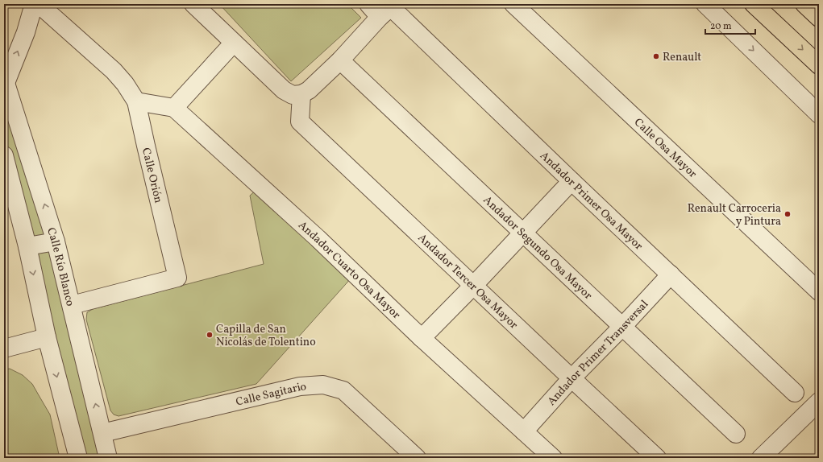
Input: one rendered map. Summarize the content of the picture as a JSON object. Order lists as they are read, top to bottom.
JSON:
{
  "streets": {
    "street": [
      "Calle Osa Mayor",
      "Calle Orión",
      "Andador Primer Osa Mayor",
      "Andador Segundo Osa Mayor",
      "Calle Río Blanco",
      "Andador Cuarto Osa Mayor",
      "Andador Tercer Osa Mayor",
      "Andador Primer Transversal",
      "Calle Sagitario"
    ]
  },
  "crossings": [
    ["Calle Orión", "Calle Río Blanco"],
    ["Andador Primer Osa Mayor", "Andador Primer Transversal"],
    ["Andador Segundo Osa Mayor", "Andador Primer Transversal"],
    ["Calle Río Blanco", "Calle Sagitario"],
    ["Andador Cuarto Osa Mayor", "Andador Primer Transversal"],
    ["Andador Tercer Osa Mayor", "Andador Primer Transversal"]
  ],
  "places": ["Renault", "Renault Carroceria y Pintura", "Capilla de San Nicolás de Tolentino"],
  "scale_bar": "20 m"
}
